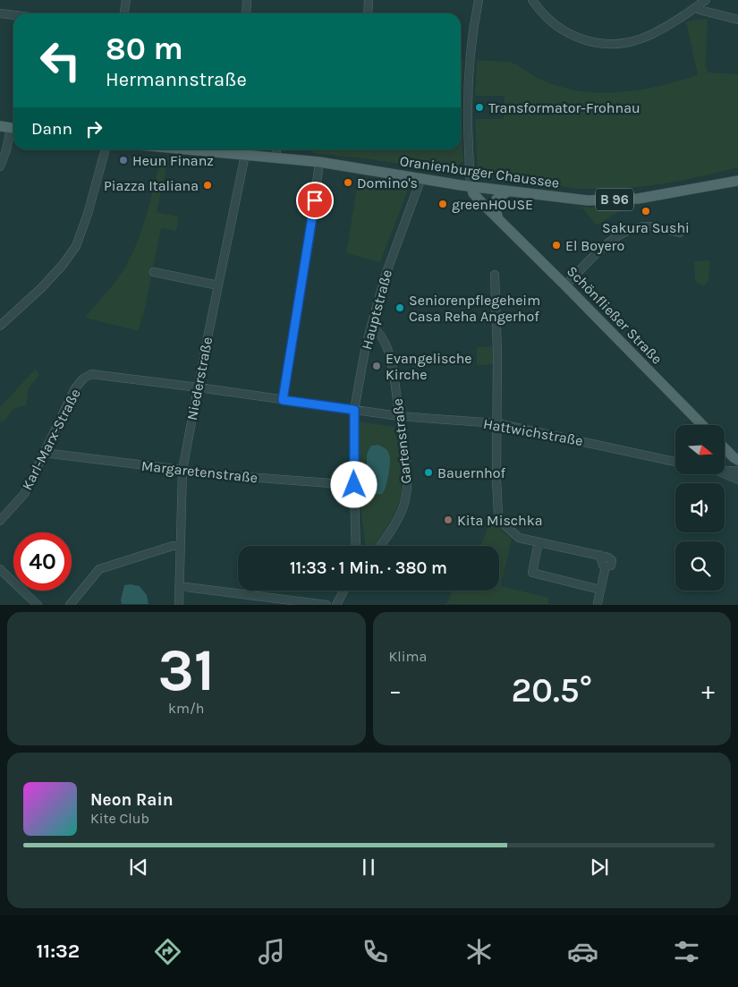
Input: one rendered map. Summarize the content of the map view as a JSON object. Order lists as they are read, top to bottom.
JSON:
{
  "streets": {
    "main road": ["Oranienburger Chaussee", "B 96", "Schönfließer Straße"],
    "street": [
      "Hauptstraße",
      "Niederstraße",
      "Hattwichstraße",
      "Karl-Marx-Straße",
      "Gartenstraße",
      "Margaretenstraße"
    ]
  },
  "crossings": [
    ["Oranienburger Chaussee", "Hauptstraße"],
    ["Oranienburger Chaussee", "Schönfließer Straße"],
    ["Oranienburger Chaussee", "Niederstraße"],
    ["Hauptstraße", "Hattwichstraße"],
    ["Hauptstraße", "Gartenstraße"],
    ["Hauptstraße", "Margaretenstraße"],
    ["Niederstraße", "Hattwichstraße"],
    ["Niederstraße", "Margaretenstraße"],
    ["Hattwichstraße", "Karl-Marx-Straße"],
    ["Hattwichstraße", "Gartenstraße"],
    ["Karl-Marx-Straße", "Margaretenstraße"]
  ],
  "places": [
    "Transformator-Frohnau",
    "Heun Finanz",
    "Domino's",
    "Piazza Italiana",
    "greenHOUSE",
    "Sakura Sushi",
    "El Boyero",
    "Seniorenpflegeheim Casa Reha Angerhof",
    "Evangelische Kirche",
    "Bauernhof",
    "Kita Mischka"
  ],
  "north": "right",
  "page": {
    "turn": ["80 m", "Hermannstraße"],
    "then": "Dann",
    "limit": "40",
    "trip": "11:33 · 1 Min. · 380 m",
    "tile": [
      ["31", "km/h"],
      "Klima"
    ],
    "heat": ["−", "20.5°", "+"],
    "song": ["Neon Rain", "Kite Club"],
    "tabs": "11:32"
  }
}
